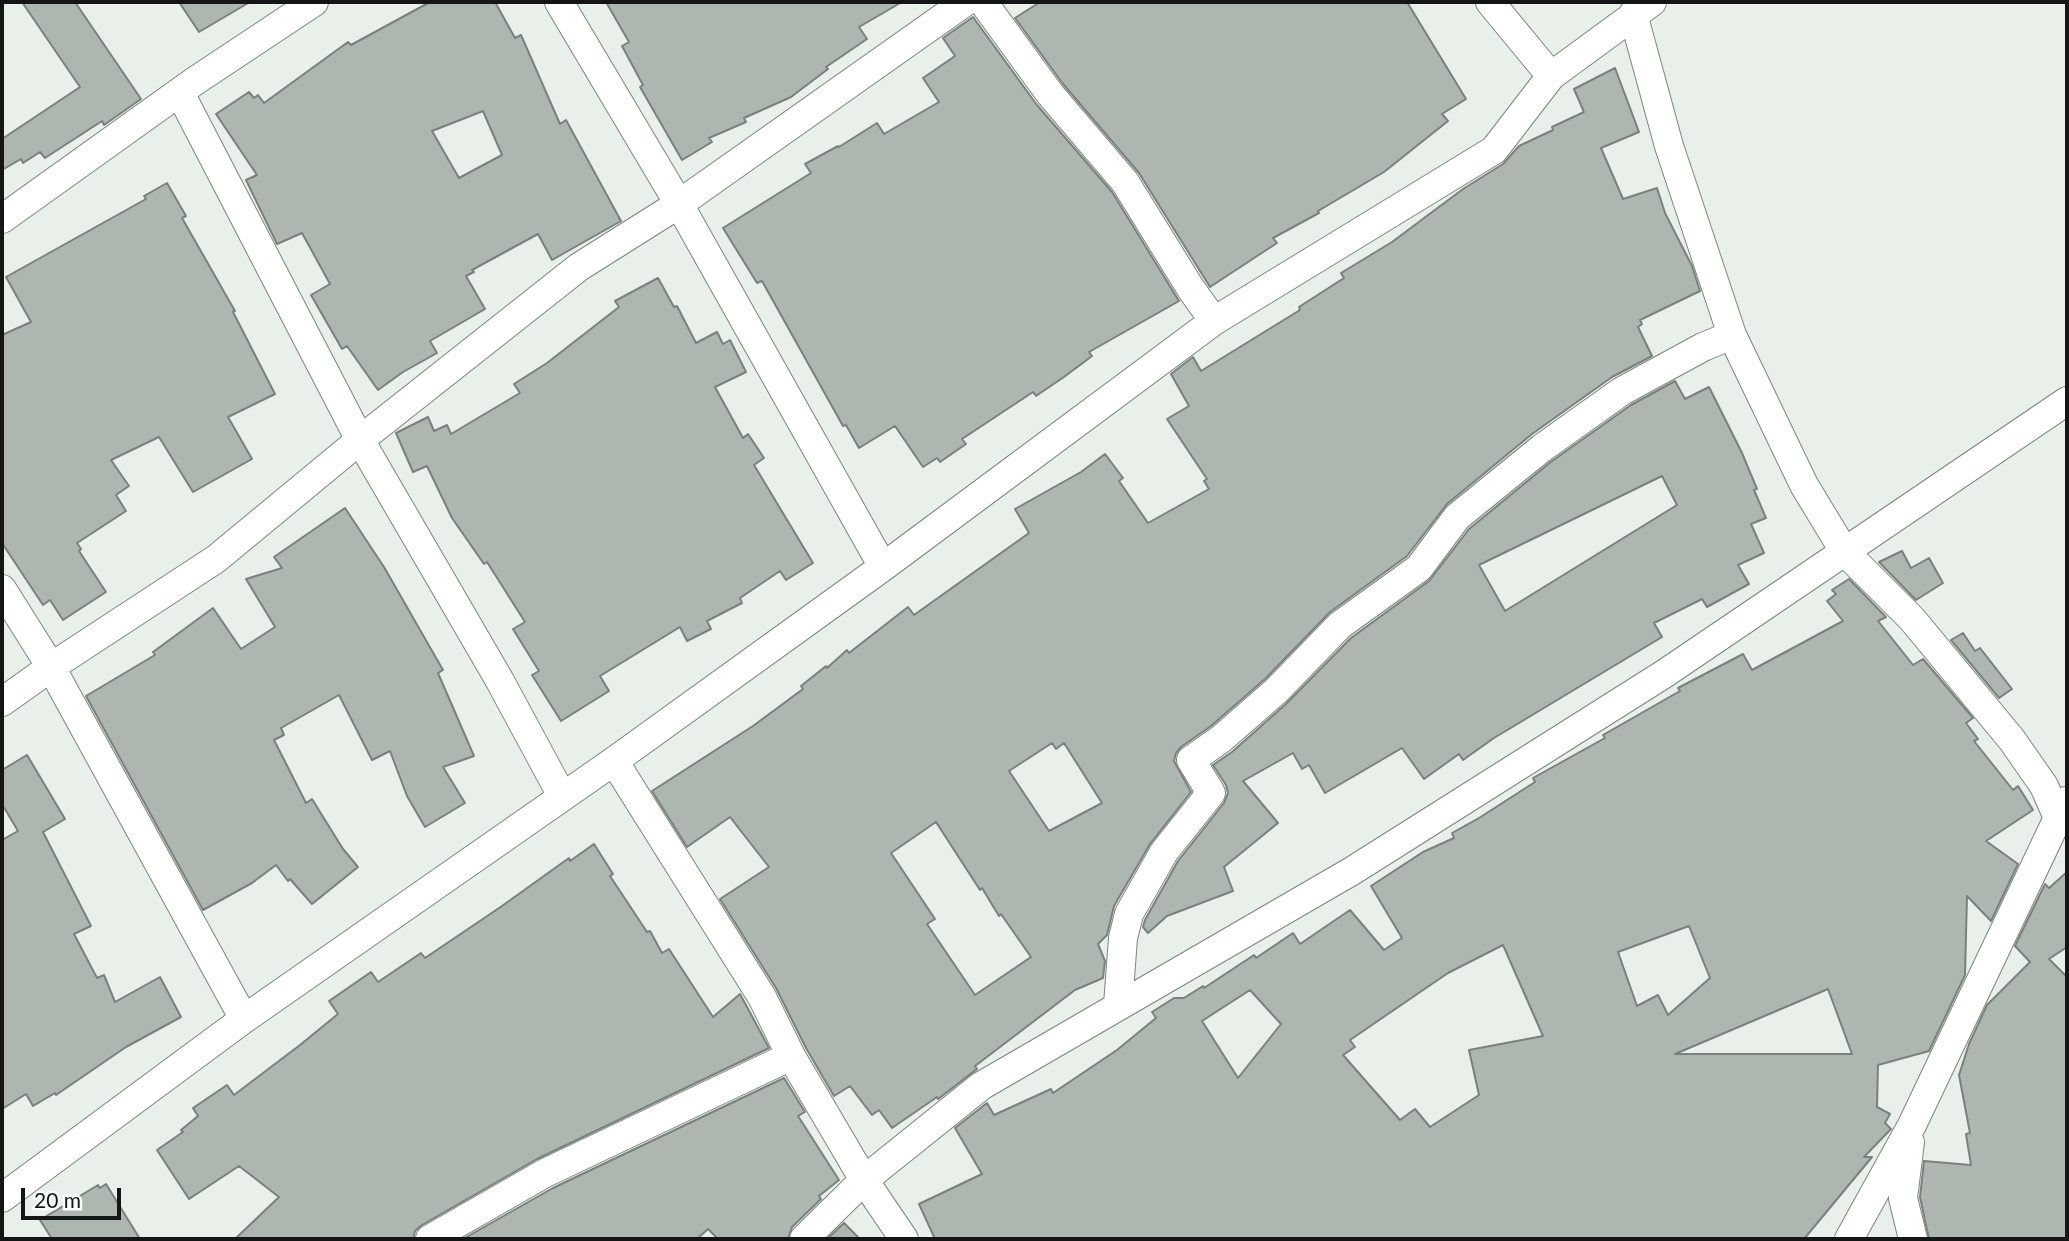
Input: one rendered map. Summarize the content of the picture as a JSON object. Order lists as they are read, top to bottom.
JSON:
{
  "scale_bar": "20 m"
}
